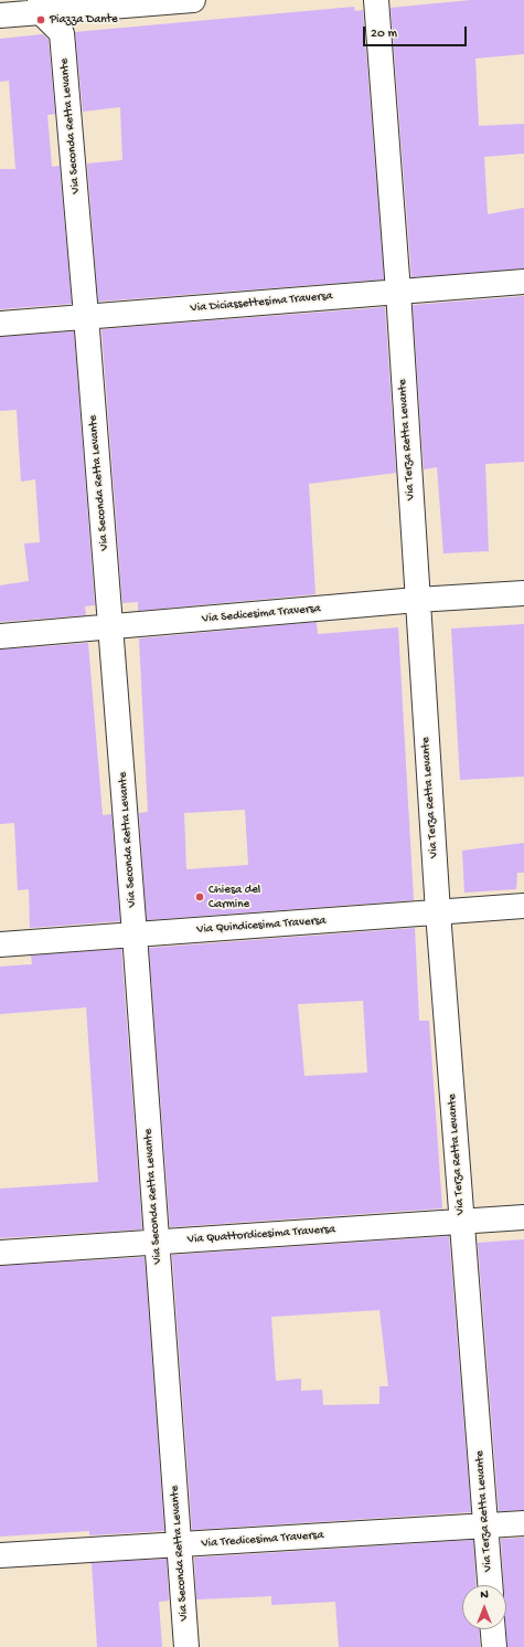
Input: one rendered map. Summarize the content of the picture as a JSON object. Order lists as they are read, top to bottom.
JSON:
{
  "streets": {
    "street": [
      "Via Seconda Retta Levante",
      "Via Diciassettesima Traversa",
      "Via Terza Retta Levante",
      "Via Sedicesima Traversa",
      "Via Quindicesima Traversa",
      "Via Quattordicesima Traversa",
      "Via Tredicesima Traversa"
    ]
  },
  "crossings": [
    ["Via Seconda Retta Levante", "Via Diciassettesima Traversa"],
    ["Via Seconda Retta Levante", "Via Sedicesima Traversa"],
    ["Via Seconda Retta Levante", "Via Quindicesima Traversa"],
    ["Via Seconda Retta Levante", "Via Quattordicesima Traversa"],
    ["Via Seconda Retta Levante", "Via Tredicesima Traversa"],
    ["Via Diciassettesima Traversa", "Via Terza Retta Levante"],
    ["Via Terza Retta Levante", "Via Sedicesima Traversa"],
    ["Via Terza Retta Levante", "Via Quindicesima Traversa"],
    ["Via Terza Retta Levante", "Via Quattordicesima Traversa"],
    ["Via Terza Retta Levante", "Via Tredicesima Traversa"]
  ],
  "places": ["Piazza Dante", "Chiesa del Carmine"],
  "scale_bar": "20 m",
  "north": "top"
}
